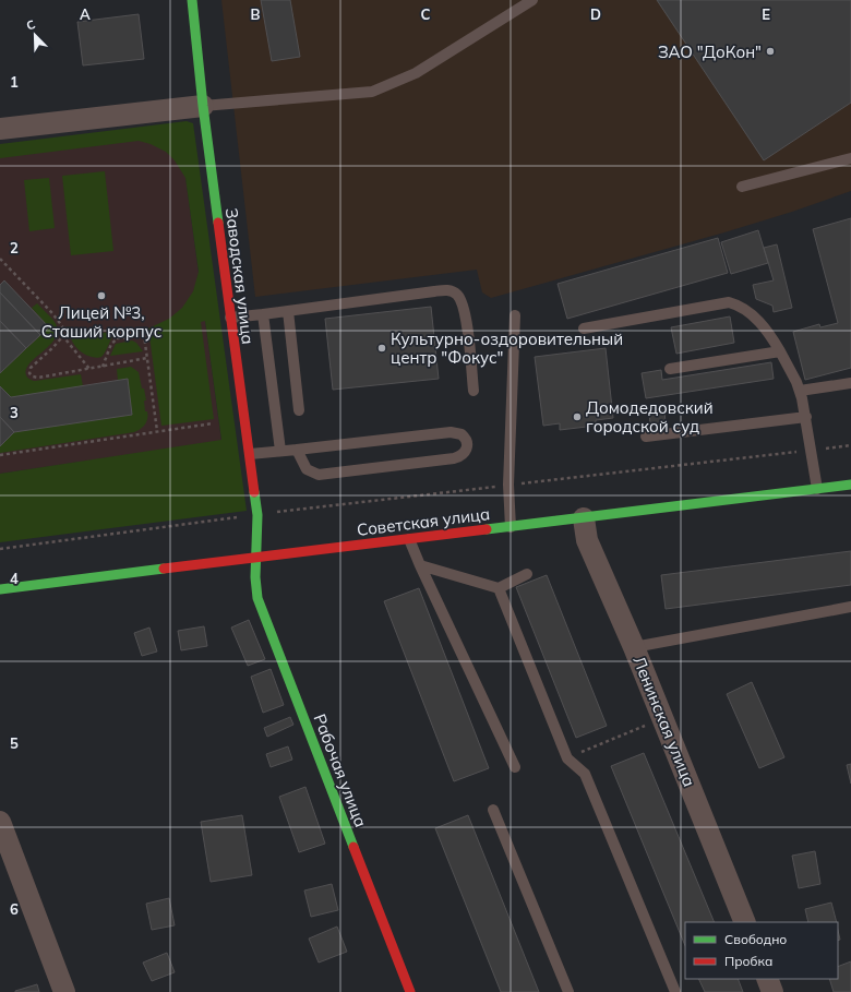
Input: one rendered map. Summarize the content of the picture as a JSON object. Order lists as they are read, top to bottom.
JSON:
{
  "streets": {
    "street": [
      "Заводская улица",
      "Советская улица",
      "Ленинская улица",
      "Рабочая улица"
    ]
  },
  "crossings": [
    ["Заводская улица", "Советская улица"],
    ["Заводская улица", "Рабочая улица"],
    ["Советская улица", "Ленинская улица"],
    ["Советская улица", "Рабочая улица"]
  ],
  "places": [
    "ЗАО \"ДоКон\"",
    "Лицей №3, Сташий корпус",
    "Культурно-оздоровительный центр \"Фокус\"",
    "Домодедовский городской суд"
  ],
  "legend": ["Свободно", "Пробка"],
  "north": "top left",
  "grid": {
    "columns": [
      "A",
      "B",
      "C",
      "D",
      "E"
    ],
    "rows": [
      "1",
      "2",
      "3",
      "4",
      "5",
      "6"
    ]
  }
}
